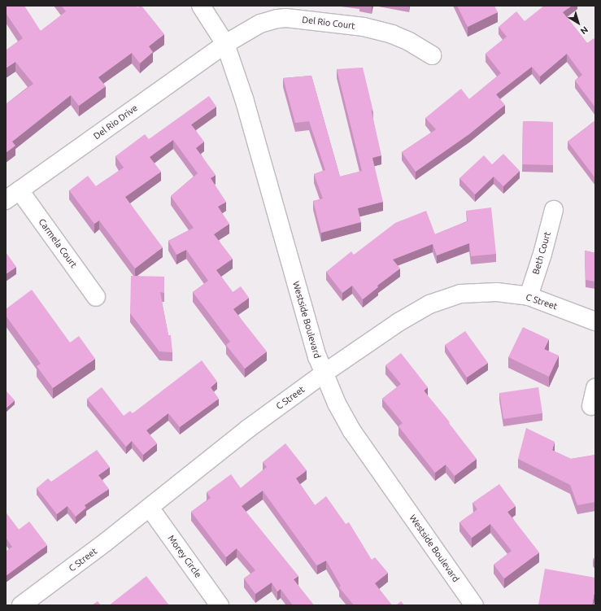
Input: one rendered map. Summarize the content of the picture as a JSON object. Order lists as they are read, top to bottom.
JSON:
{
  "streets": {
    "street": [
      "Del Rio Court",
      "Del Rio Drive",
      "Carmela Court",
      "Beth Court",
      "C Street",
      "Westside Boulevard",
      "Morey Circle"
    ]
  },
  "crossings": [
    ["Del Rio Court", "Del Rio Drive"],
    ["Del Rio Court", "Westside Boulevard"],
    ["Del Rio Drive", "Carmela Court"],
    ["Del Rio Drive", "Westside Boulevard"],
    ["Beth Court", "C Street"],
    ["C Street", "Westside Boulevard"],
    ["C Street", "Morey Circle"]
  ],
  "north": "bottom right"
}
